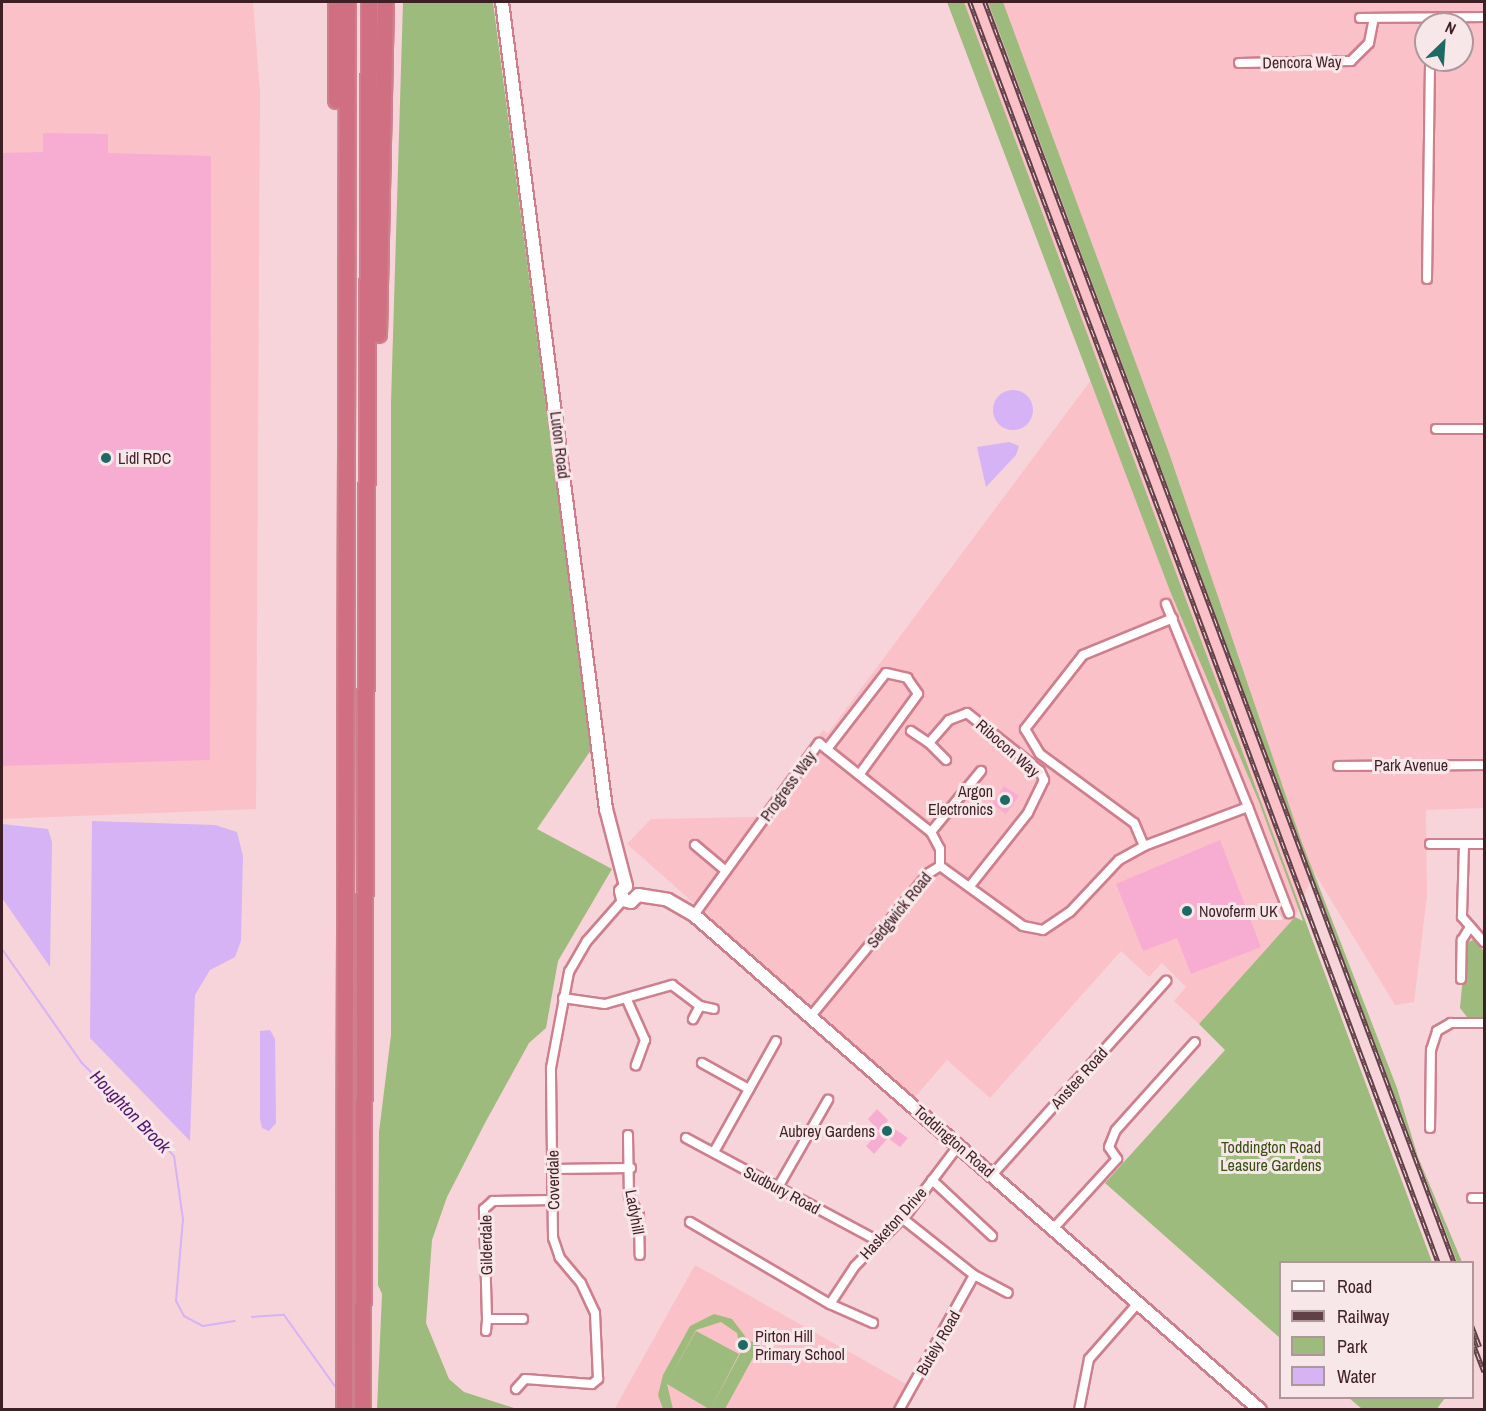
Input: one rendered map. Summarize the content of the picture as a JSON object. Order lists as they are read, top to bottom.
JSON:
{
  "streets": {
    "main road": ["Luton Road", "Toddington Road"],
    "street": [
      "Dencora Way",
      "Ribocon Way",
      "Park Avenue",
      "Progress Way",
      "Sedgwick Road",
      "Anstee Road",
      "Coverdale",
      "Sudbury Road",
      "Ladyhill",
      "Hasketon Drive",
      "Gilderdale",
      "Butely Road"
    ]
  },
  "crossings": [
    ["Luton Road", "Toddington Road"],
    ["Luton Road", "Coverdale"],
    ["Ribocon Way", "Sedgwick Road"],
    ["Progress Way", "Toddington Road"],
    ["Sedgwick Road", "Toddington Road"],
    ["Anstee Road", "Toddington Road"],
    ["Toddington Road", "Coverdale"],
    ["Toddington Road", "Hasketon Drive"],
    ["Coverdale", "Ladyhill"],
    ["Coverdale", "Gilderdale"],
    ["Sudbury Road", "Hasketon Drive"]
  ],
  "water": ["Houghton Brook"],
  "parks": ["Toddington Road Leasure Gardens"],
  "places": [
    "Lidl RDC",
    "Argon Electronics",
    "Novoferm UK",
    "Aubrey Gardens",
    "Pirton Hill Primary School"
  ],
  "legend": [
    "Road",
    "Railway",
    "Park",
    "Water"
  ],
  "north": "top right"
}
